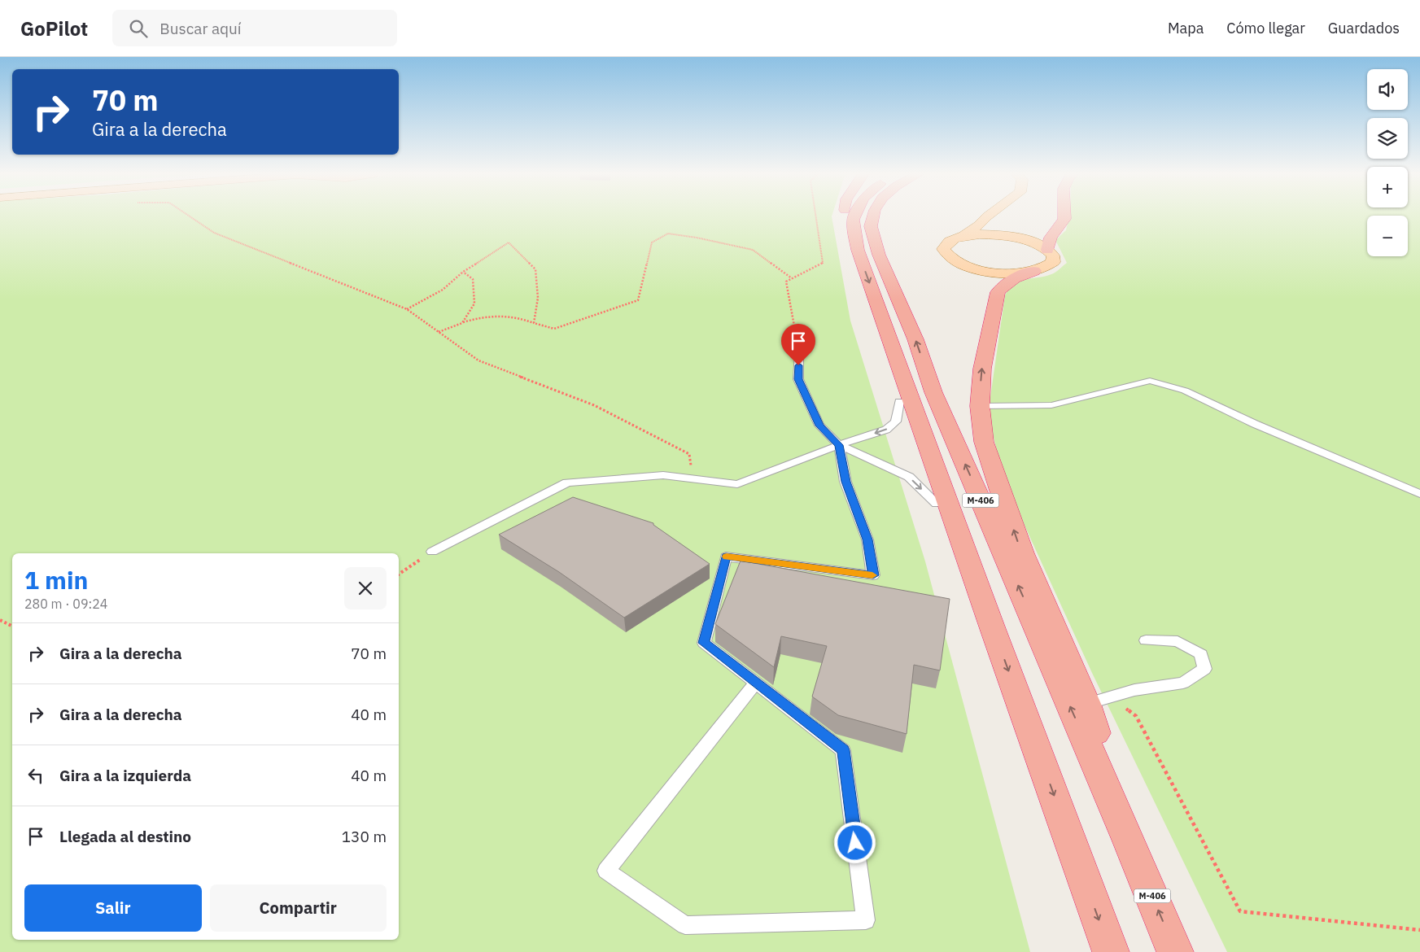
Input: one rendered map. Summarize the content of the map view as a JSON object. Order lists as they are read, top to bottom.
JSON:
{
  "streets": {
    "highway": ["M-406"]
  },
  "page": {
    "header": "GoPilot",
    "search": "Buscar aquí",
    "nav": ["Mapa", "Cómo llegar", "Guardados"],
    "map_buttons": ["+", "−"],
    "turn": ["70 m", "Gira a la derecha"],
    "heading": ["1 min", "280 m · 09:24"],
    "list": [
      {
        "name": "Gira a la derecha",
        "value": "70 m"
      },
      {
        "name": "Gira a la derecha",
        "value": "40 m"
      },
      {
        "name": "Gira a la izquierda",
        "value": "40 m"
      },
      {
        "name": "Llegada al destino",
        "value": "130 m"
      }
    ],
    "buttons": ["Salir", "Compartir"]
  }
}
